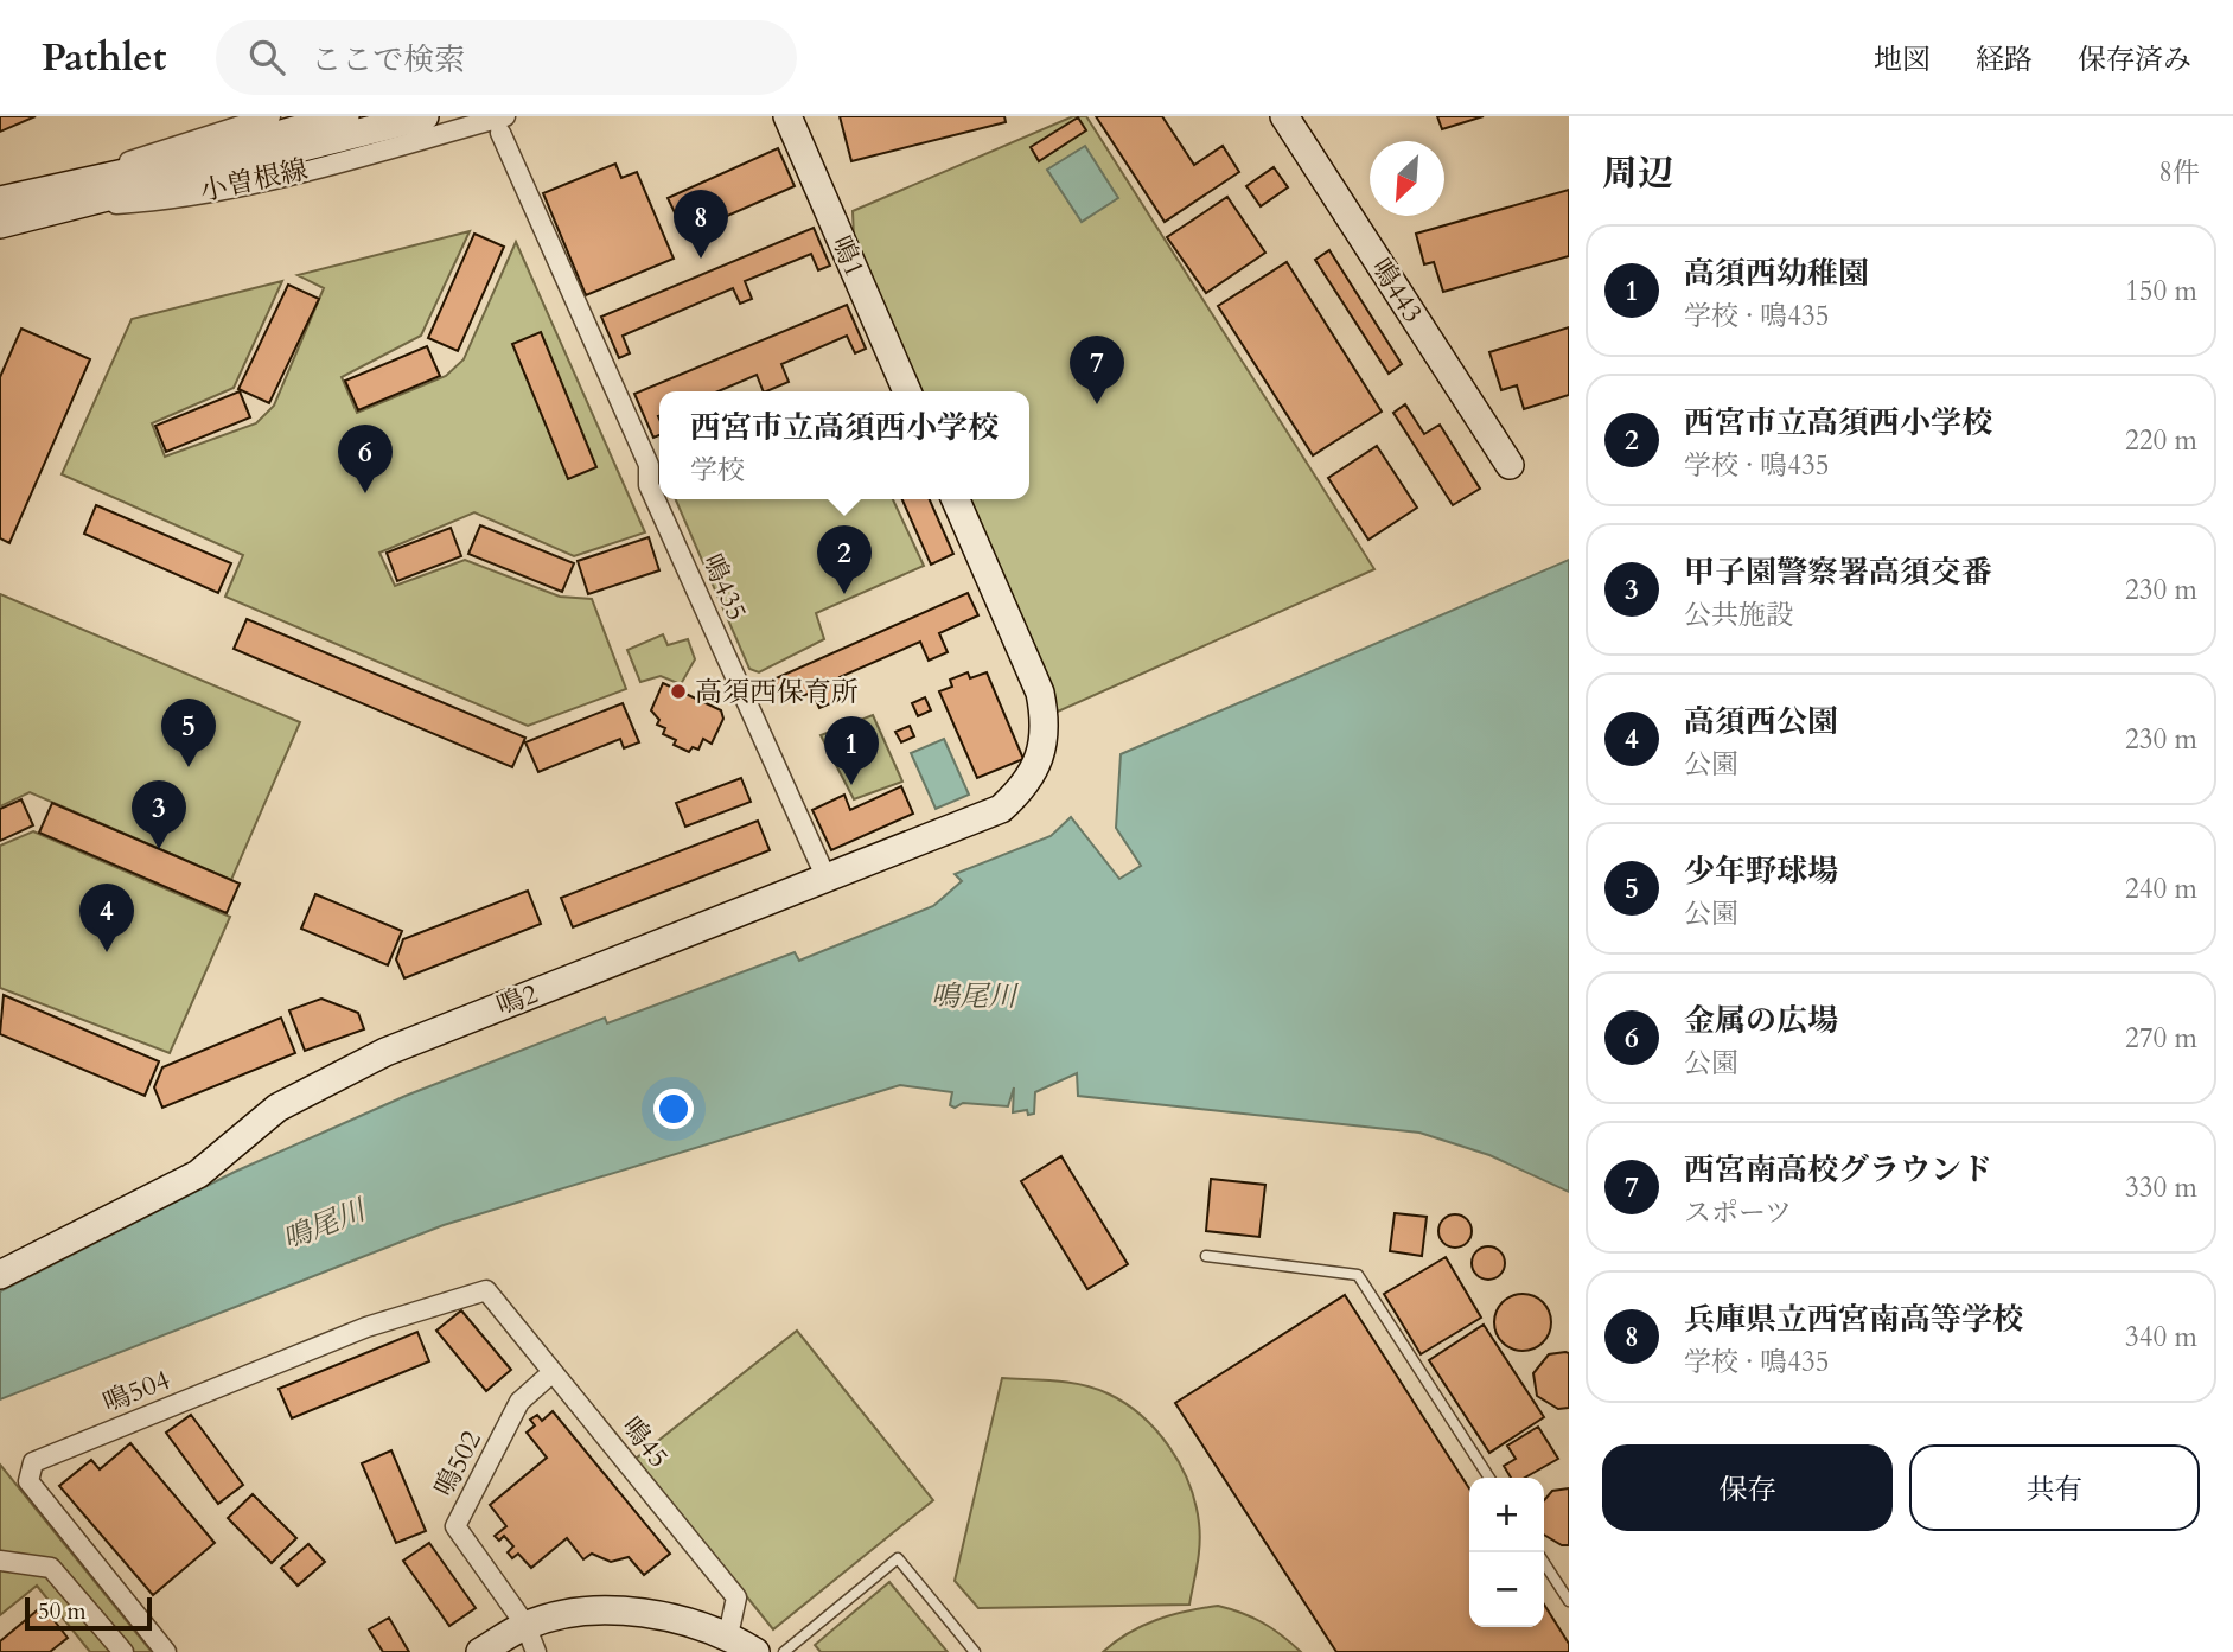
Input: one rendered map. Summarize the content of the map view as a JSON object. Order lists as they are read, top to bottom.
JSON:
{
  "streets": {
    "street": [
      "小曽根線",
      "鳴1",
      "鳴443",
      "鳴435",
      "鳴2",
      "鳴504",
      "鳴45",
      "鳴502"
    ]
  },
  "crossings": [
    ["小曽根線", "鳴435"],
    ["鳴435", "鳴2"],
    ["鳴504", "鳴45"],
    ["鳴45", "鳴502"]
  ],
  "water": ["鳴尾川"],
  "places": ["高須西保育所"],
  "scale_bar": "50 m",
  "north": "bottom left",
  "page": {
    "header": "Pathlet",
    "search": "ここで検索",
    "nav": ["地図", "経路", "保存済み"],
    "heading": ["周辺", "8件"],
    "pins": [
      "8",
      "7",
      "6",
      "2",
      "5",
      "1",
      "3",
      "4"
    ],
    "list": [
      {
        "mark": "1",
        "name": "高須西幼稚園",
        "note": "学校 · 鳴435",
        "value": "150 m"
      },
      {
        "mark": "2",
        "name": "西宮市立高須西小学校",
        "note": "学校 · 鳴435",
        "value": "220 m"
      },
      {
        "mark": "3",
        "name": "甲子園警察署高須交番",
        "note": "公共施設",
        "value": "230 m"
      },
      {
        "mark": "4",
        "name": "高須西公園",
        "note": "公園",
        "value": "230 m"
      },
      {
        "mark": "5",
        "name": "少年野球場",
        "note": "公園",
        "value": "240 m"
      },
      {
        "mark": "6",
        "name": "金属の広場",
        "note": "公園",
        "value": "270 m"
      },
      {
        "mark": "7",
        "name": "西宮南高校グラウンド",
        "note": "スポーツ",
        "value": "330 m"
      },
      {
        "mark": "8",
        "name": "兵庫県立西宮南高等学校",
        "note": "学校 · 鳴435",
        "value": "340 m"
      }
    ],
    "popup": ["西宮市立高須西小学校", "学校"],
    "buttons": ["保存", "共有"],
    "map_buttons": ["+", "−"],
    "scale": "50 m"
  }
}
